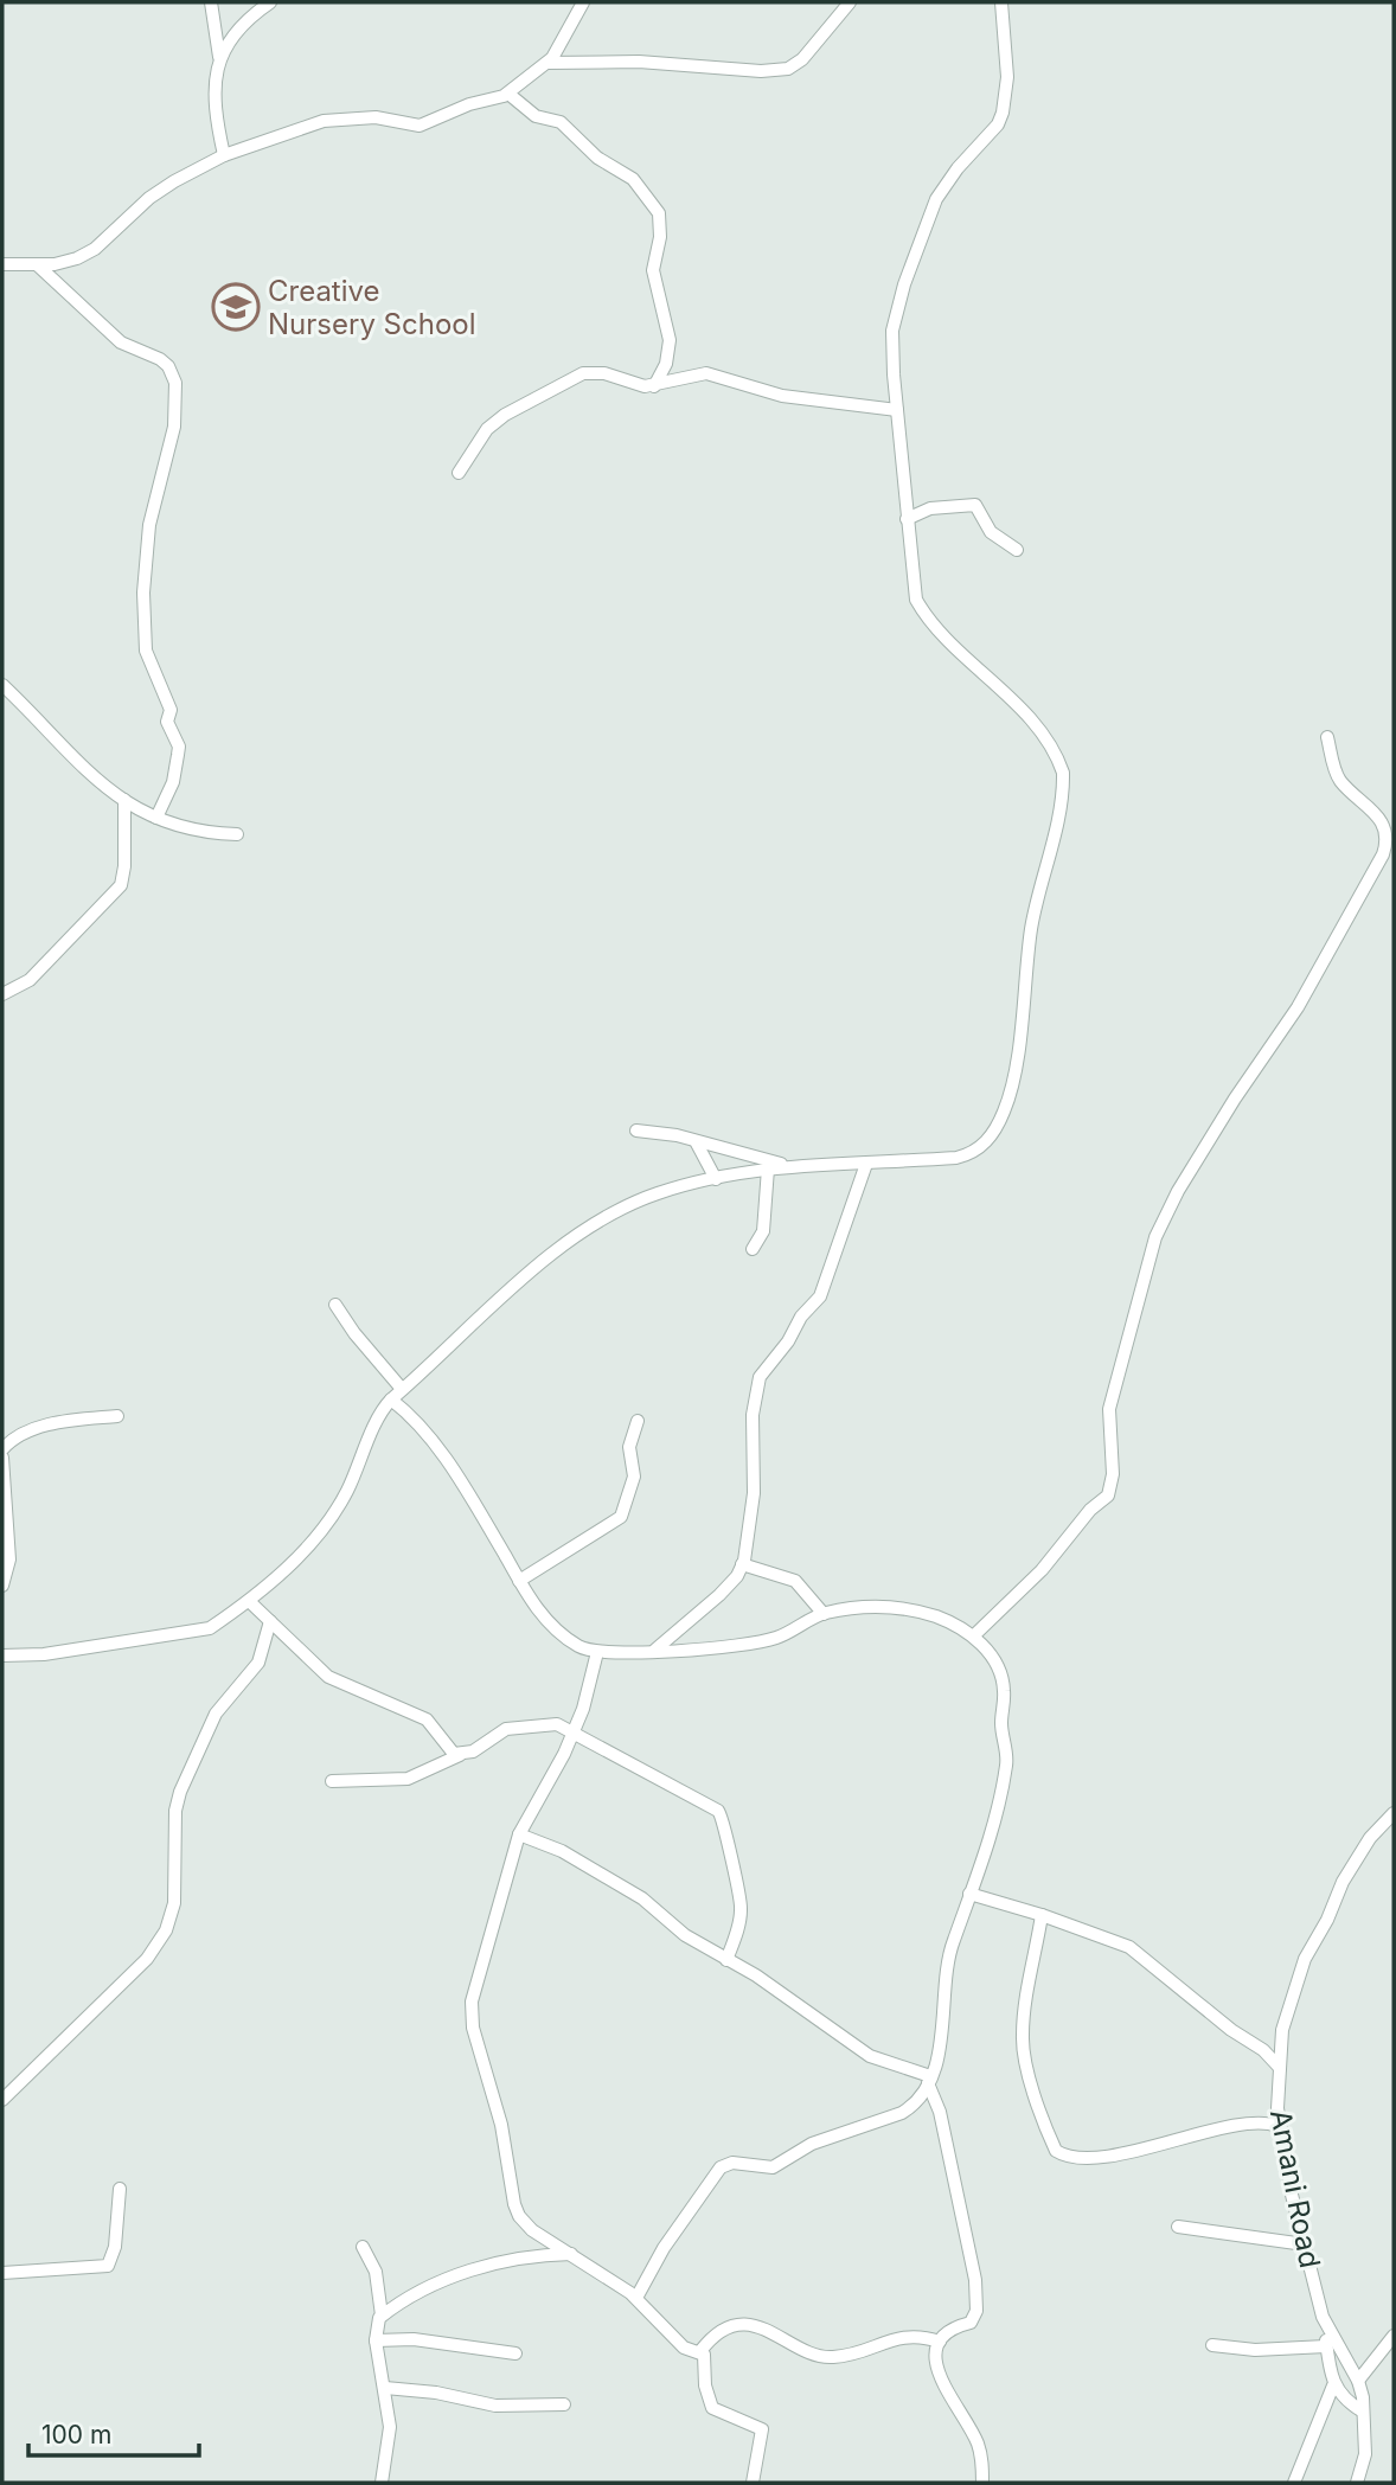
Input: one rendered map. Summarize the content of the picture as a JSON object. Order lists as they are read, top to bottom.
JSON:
{
  "streets": {
    "street": ["Amani Road"]
  },
  "places": {
    "school or university": ["Creative Nursery School"]
  },
  "scale_bar": "100 m"
}
